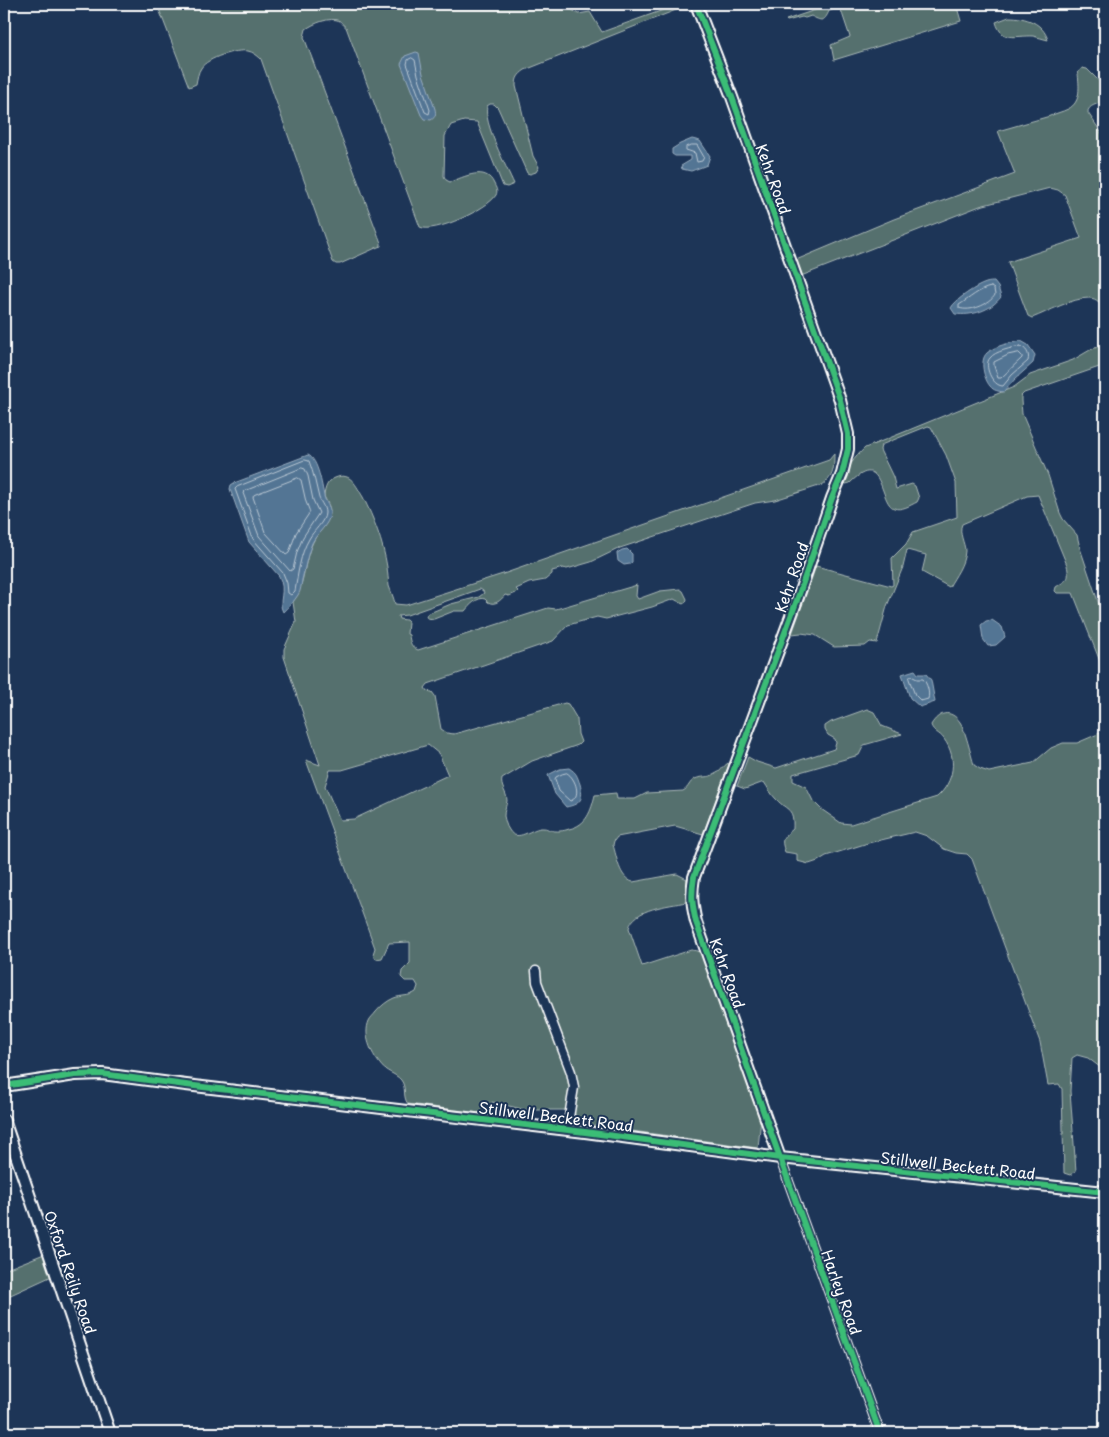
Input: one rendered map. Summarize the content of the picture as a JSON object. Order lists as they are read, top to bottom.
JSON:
{
  "streets": {
    "street": [
      "Kehr Road",
      "Stillwell Beckett Road",
      "Oxford Reily Road",
      "Harley Road"
    ]
  },
  "crossings": [
    ["Kehr Road", "Stillwell Beckett Road"],
    ["Kehr Road", "Harley Road"],
    ["Stillwell Beckett Road", "Harley Road"]
  ]
}
